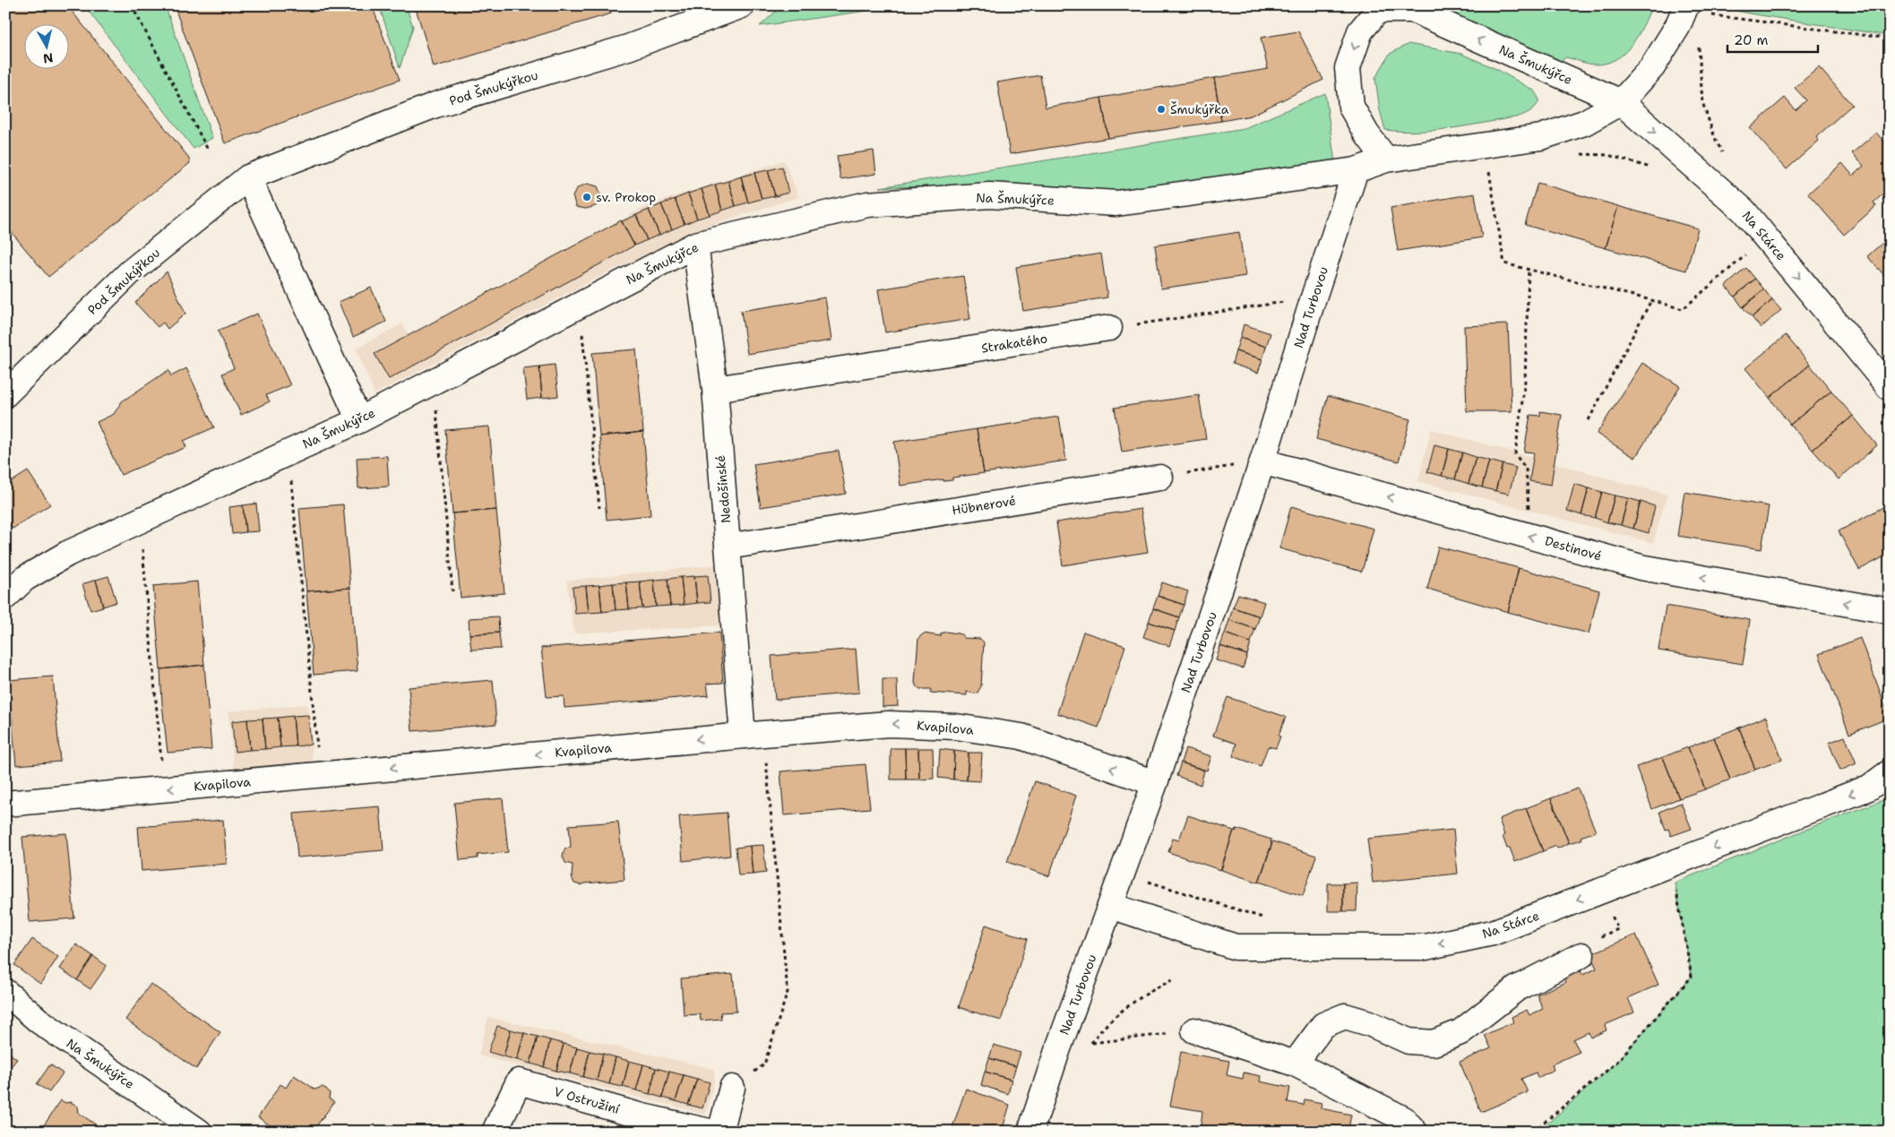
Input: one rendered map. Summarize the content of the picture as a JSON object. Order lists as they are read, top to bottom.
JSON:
{
  "streets": {
    "street": [
      "Na Šmukýřce",
      "Pod Šmukýřkou",
      "Na Stárce",
      "Nad Turbovou",
      "Strakatého",
      "Nedošínské",
      "Hübnerové",
      "Destinové",
      "Kvapilova",
      "V Ostružiní"
    ]
  },
  "crossings": [
    ["Na Šmukýřce", "Na Stárce"],
    ["Na Šmukýřce", "Nad Turbovou"],
    ["Na Šmukýřce", "Nedošínské"],
    ["Na Stárce", "Nad Turbovou"],
    ["Nad Turbovou", "Destinové"],
    ["Nad Turbovou", "Kvapilova"],
    ["Strakatého", "Nedošínské"],
    ["Nedošínské", "Hübnerové"],
    ["Nedošínské", "Kvapilova"]
  ],
  "one_way": ["Destinové", "Kvapilova"],
  "places": ["Šmukýřka", "sv. Prokop"],
  "scale_bar": "20 m",
  "north": "bottom"
}
